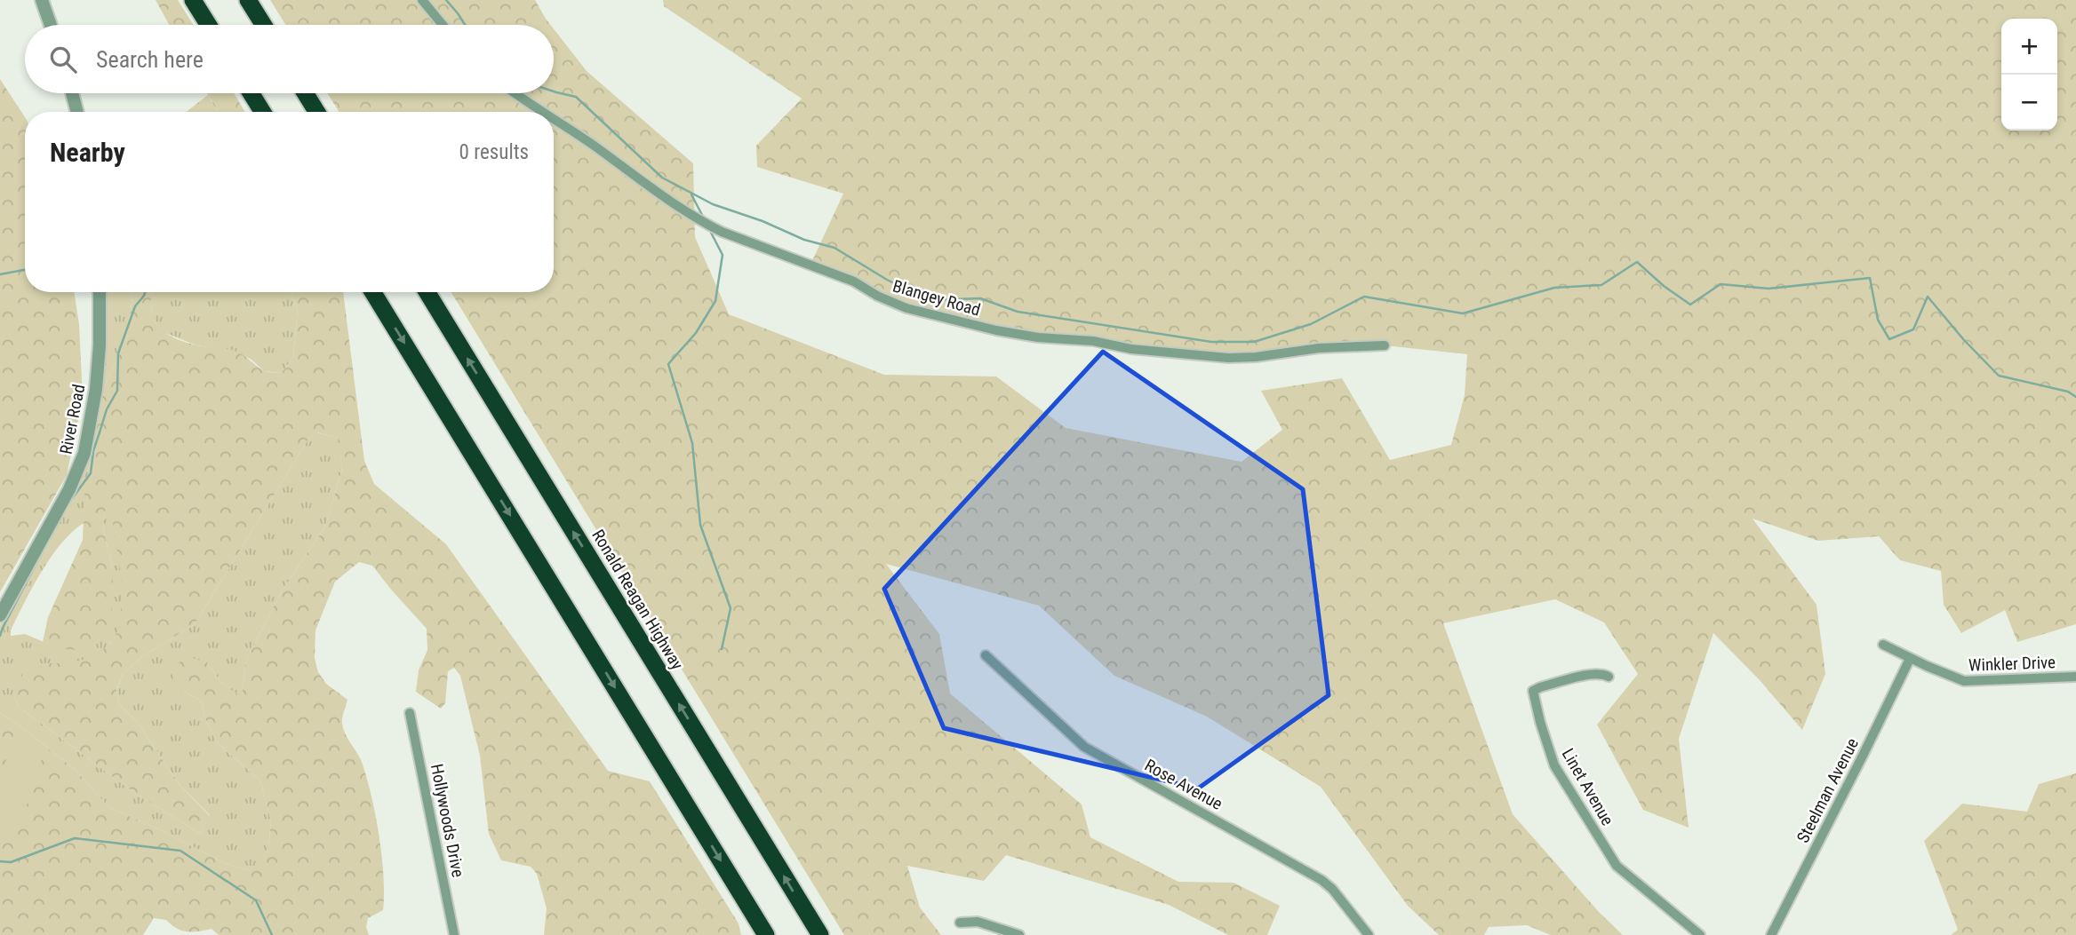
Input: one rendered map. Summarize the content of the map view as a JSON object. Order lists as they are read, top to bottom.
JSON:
{
  "streets": {
    "highway": ["Ronald Reagan Highway"],
    "street": [
      "Blangey Road",
      "River Road",
      "Winkler Drive",
      "Rose Avenue",
      "Linet Avenue",
      "Steelman Avenue",
      "Hollywoods Drive"
    ]
  },
  "crossings": [
    ["Winkler Drive", "Steelman Avenue"]
  ],
  "page": {
    "map_buttons": ["+", "−"],
    "search": "Search here",
    "heading": ["Nearby", "0 results"]
  }
}
